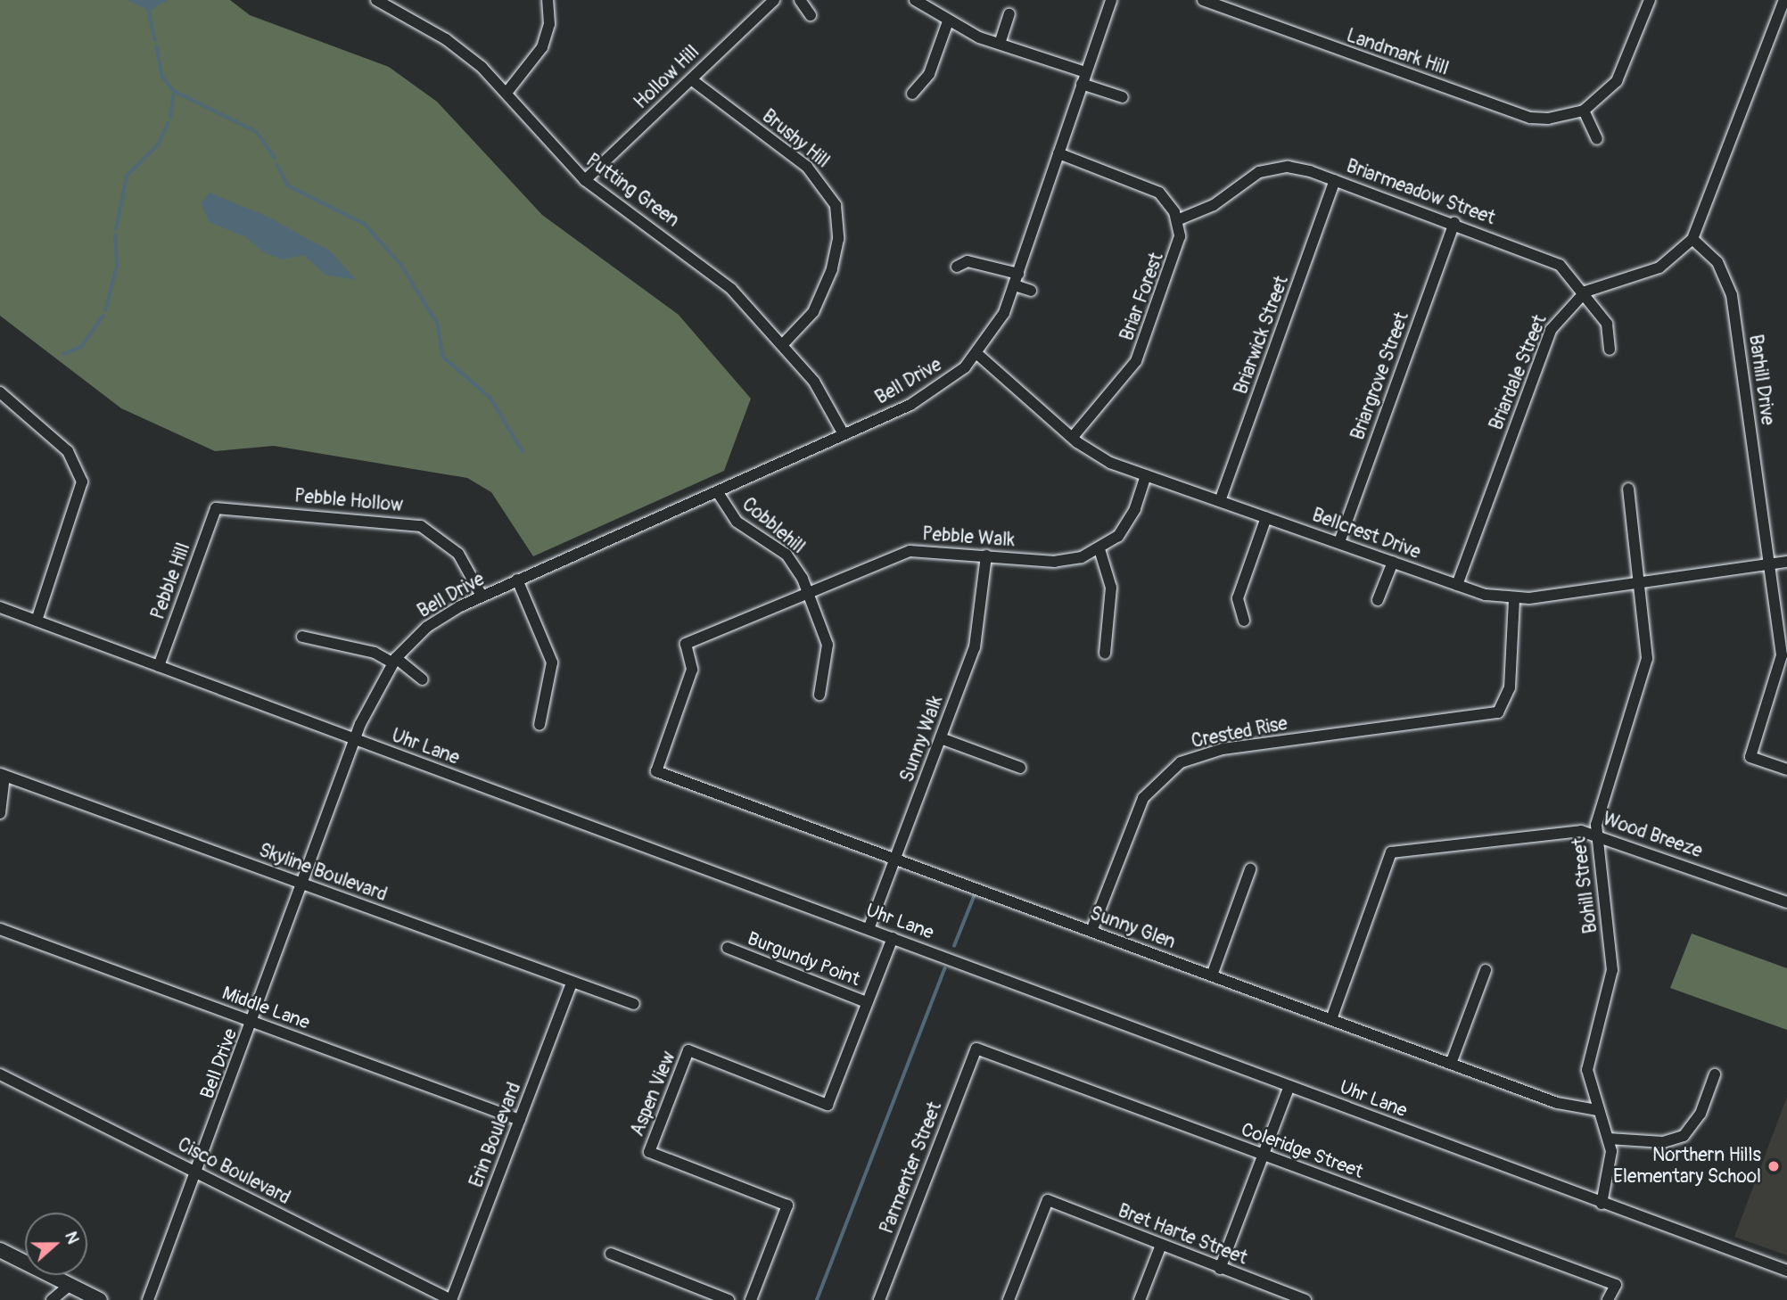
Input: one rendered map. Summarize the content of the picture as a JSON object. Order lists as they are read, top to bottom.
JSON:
{
  "streets": {
    "street": [
      "Landmark Hill",
      "Hollow Hill",
      "Brushy Hill",
      "Putting Green",
      "Briarmeadow Street",
      "Briar Forest",
      "Briarwick Street",
      "Briardale Street",
      "Briargrove Street",
      "Barhill Drive",
      "Bell Drive",
      "Pebble Hollow",
      "Cobblehill",
      "Bellcrest Drive",
      "Pebble Walk",
      "Pebble Hill",
      "Crested Rise",
      "Sunny Walk",
      "Uhr Lane",
      "Wood Breeze",
      "Skyline Boulevard",
      "Bohill Street",
      "Sunny Glen",
      "Burgundy Point",
      "Middle Lane",
      "Aspen View",
      "Erin Boulevard",
      "Coleridge Street",
      "Parmenter Street",
      "Cisco Boulevard",
      "Bret Harte Street"
    ]
  },
  "crossings": [
    ["Hollow Hill", "Brushy Hill"],
    ["Hollow Hill", "Putting Green"],
    ["Brushy Hill", "Putting Green"],
    ["Putting Green", "Bell Drive"],
    ["Briarmeadow Street", "Briar Forest"],
    ["Briarmeadow Street", "Briarwick Street"],
    ["Briarmeadow Street", "Briardale Street"],
    ["Briarmeadow Street", "Briargrove Street"],
    ["Briar Forest", "Bellcrest Drive"],
    ["Briarwick Street", "Bellcrest Drive"],
    ["Briardale Street", "Barhill Drive"],
    ["Briardale Street", "Bellcrest Drive"],
    ["Briargrove Street", "Bellcrest Drive"],
    ["Barhill Drive", "Bellcrest Drive"],
    ["Bell Drive", "Pebble Hollow"],
    ["Bell Drive", "Cobblehill"],
    ["Bell Drive", "Bellcrest Drive"],
    ["Bell Drive", "Uhr Lane"],
    ["Bell Drive", "Skyline Boulevard"],
    ["Bell Drive", "Middle Lane"],
    ["Bell Drive", "Cisco Boulevard"],
    ["Pebble Hollow", "Pebble Hill"],
    ["Cobblehill", "Pebble Walk"],
    ["Bellcrest Drive", "Pebble Walk"],
    ["Bellcrest Drive", "Crested Rise"],
    ["Bellcrest Drive", "Bohill Street"],
    ["Pebble Walk", "Sunny Walk"],
    ["Pebble Walk", "Sunny Glen"],
    ["Pebble Hill", "Uhr Lane"],
    ["Crested Rise", "Sunny Glen"],
    ["Sunny Walk", "Uhr Lane"],
    ["Sunny Walk", "Sunny Glen"],
    ["Uhr Lane", "Bohill Street"],
    ["Uhr Lane", "Aspen View"],
    ["Wood Breeze", "Bohill Street"],
    ["Wood Breeze", "Sunny Glen"],
    ["Skyline Boulevard", "Erin Boulevard"],
    ["Bohill Street", "Sunny Glen"],
    ["Burgundy Point", "Aspen View"],
    ["Middle Lane", "Erin Boulevard"],
    ["Erin Boulevard", "Cisco Boulevard"],
    ["Coleridge Street", "Parmenter Street"]
  ],
  "places": ["Northern Hills Elementary School"],
  "north": "right"
}
